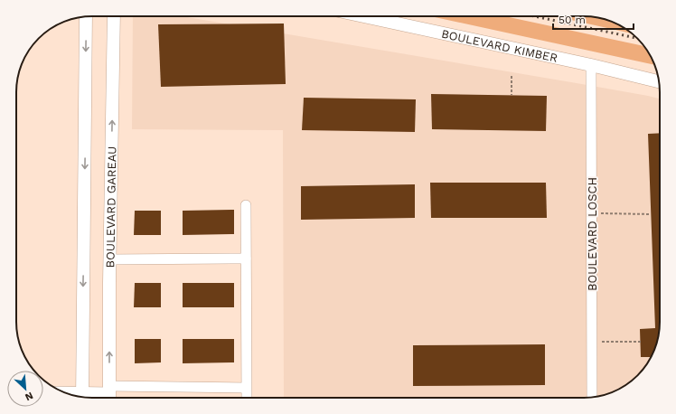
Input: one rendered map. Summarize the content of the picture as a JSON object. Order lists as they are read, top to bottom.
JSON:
{
  "streets": {
    "street": ["BOULEVARD KIMBER", "BOULEVARD GAREAU", "BOULEVARD LOSCH"]
  },
  "crossings": [
    ["BOULEVARD KIMBER", "BOULEVARD LOSCH"]
  ],
  "scale_bar": "50 m",
  "north": "bottom right"
}
